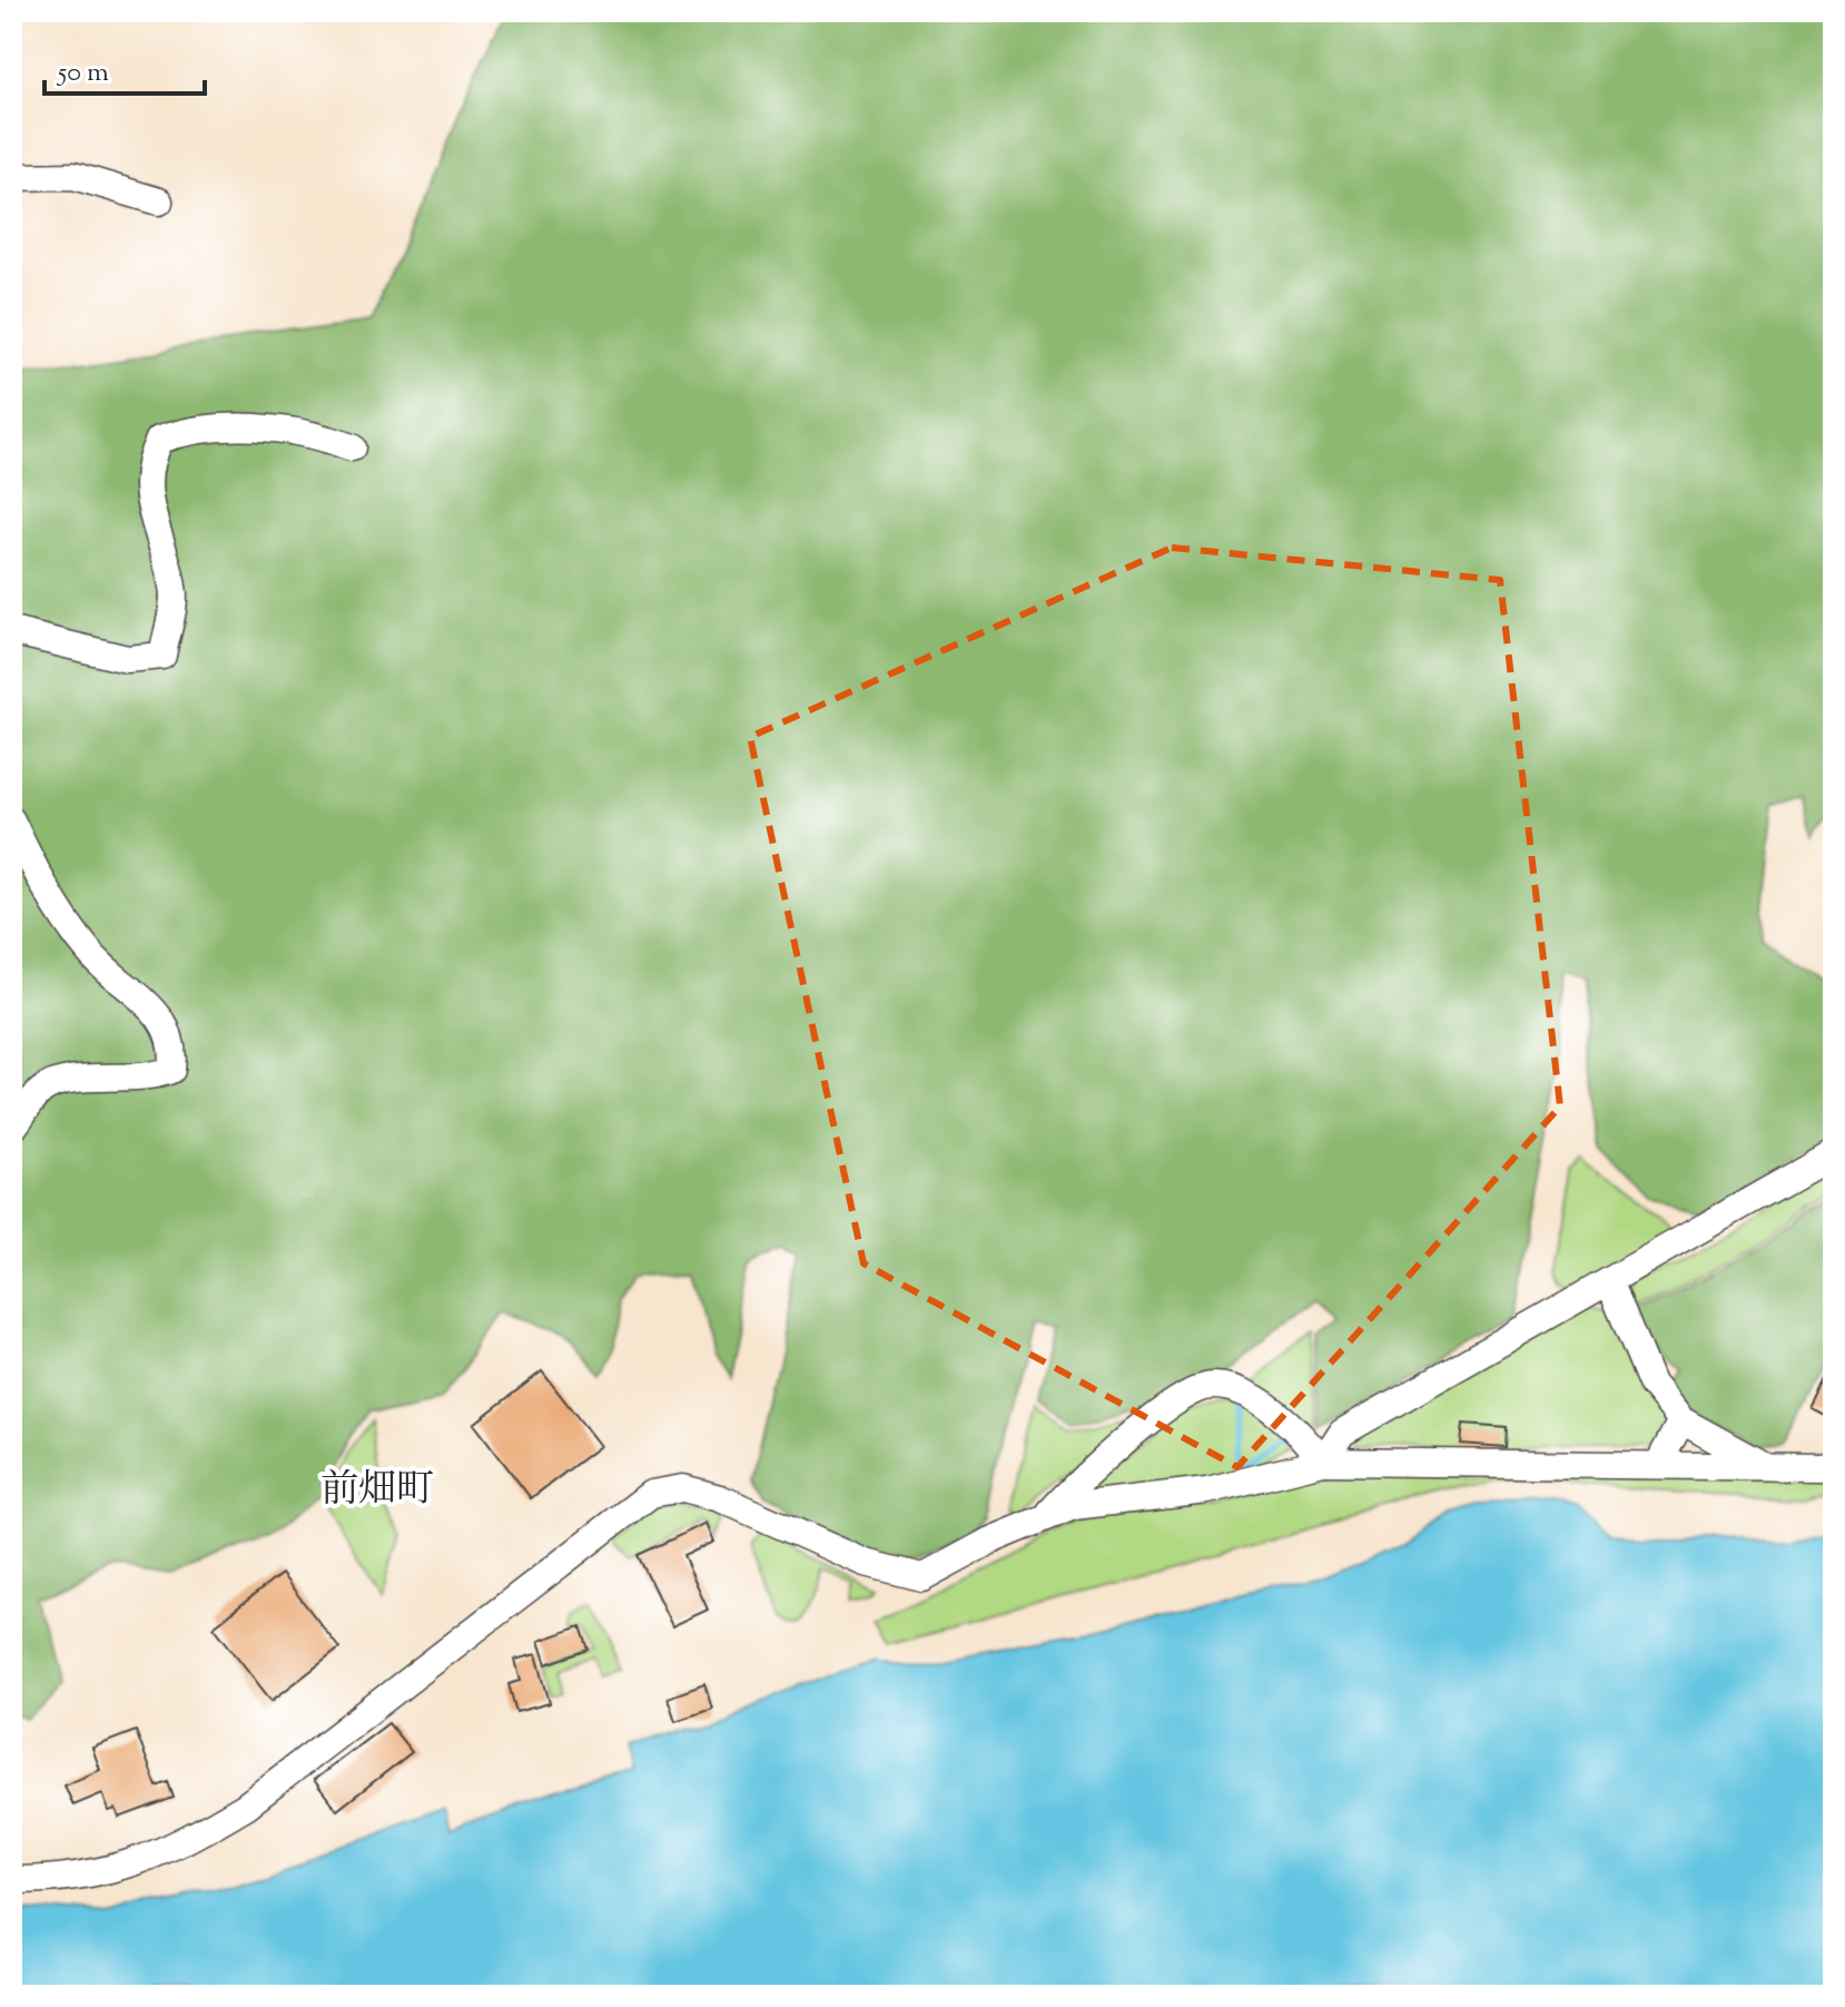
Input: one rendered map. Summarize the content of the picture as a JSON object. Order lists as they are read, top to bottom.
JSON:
{
  "districts": ["前畑町"],
  "scale_bar": "50 m"
}
